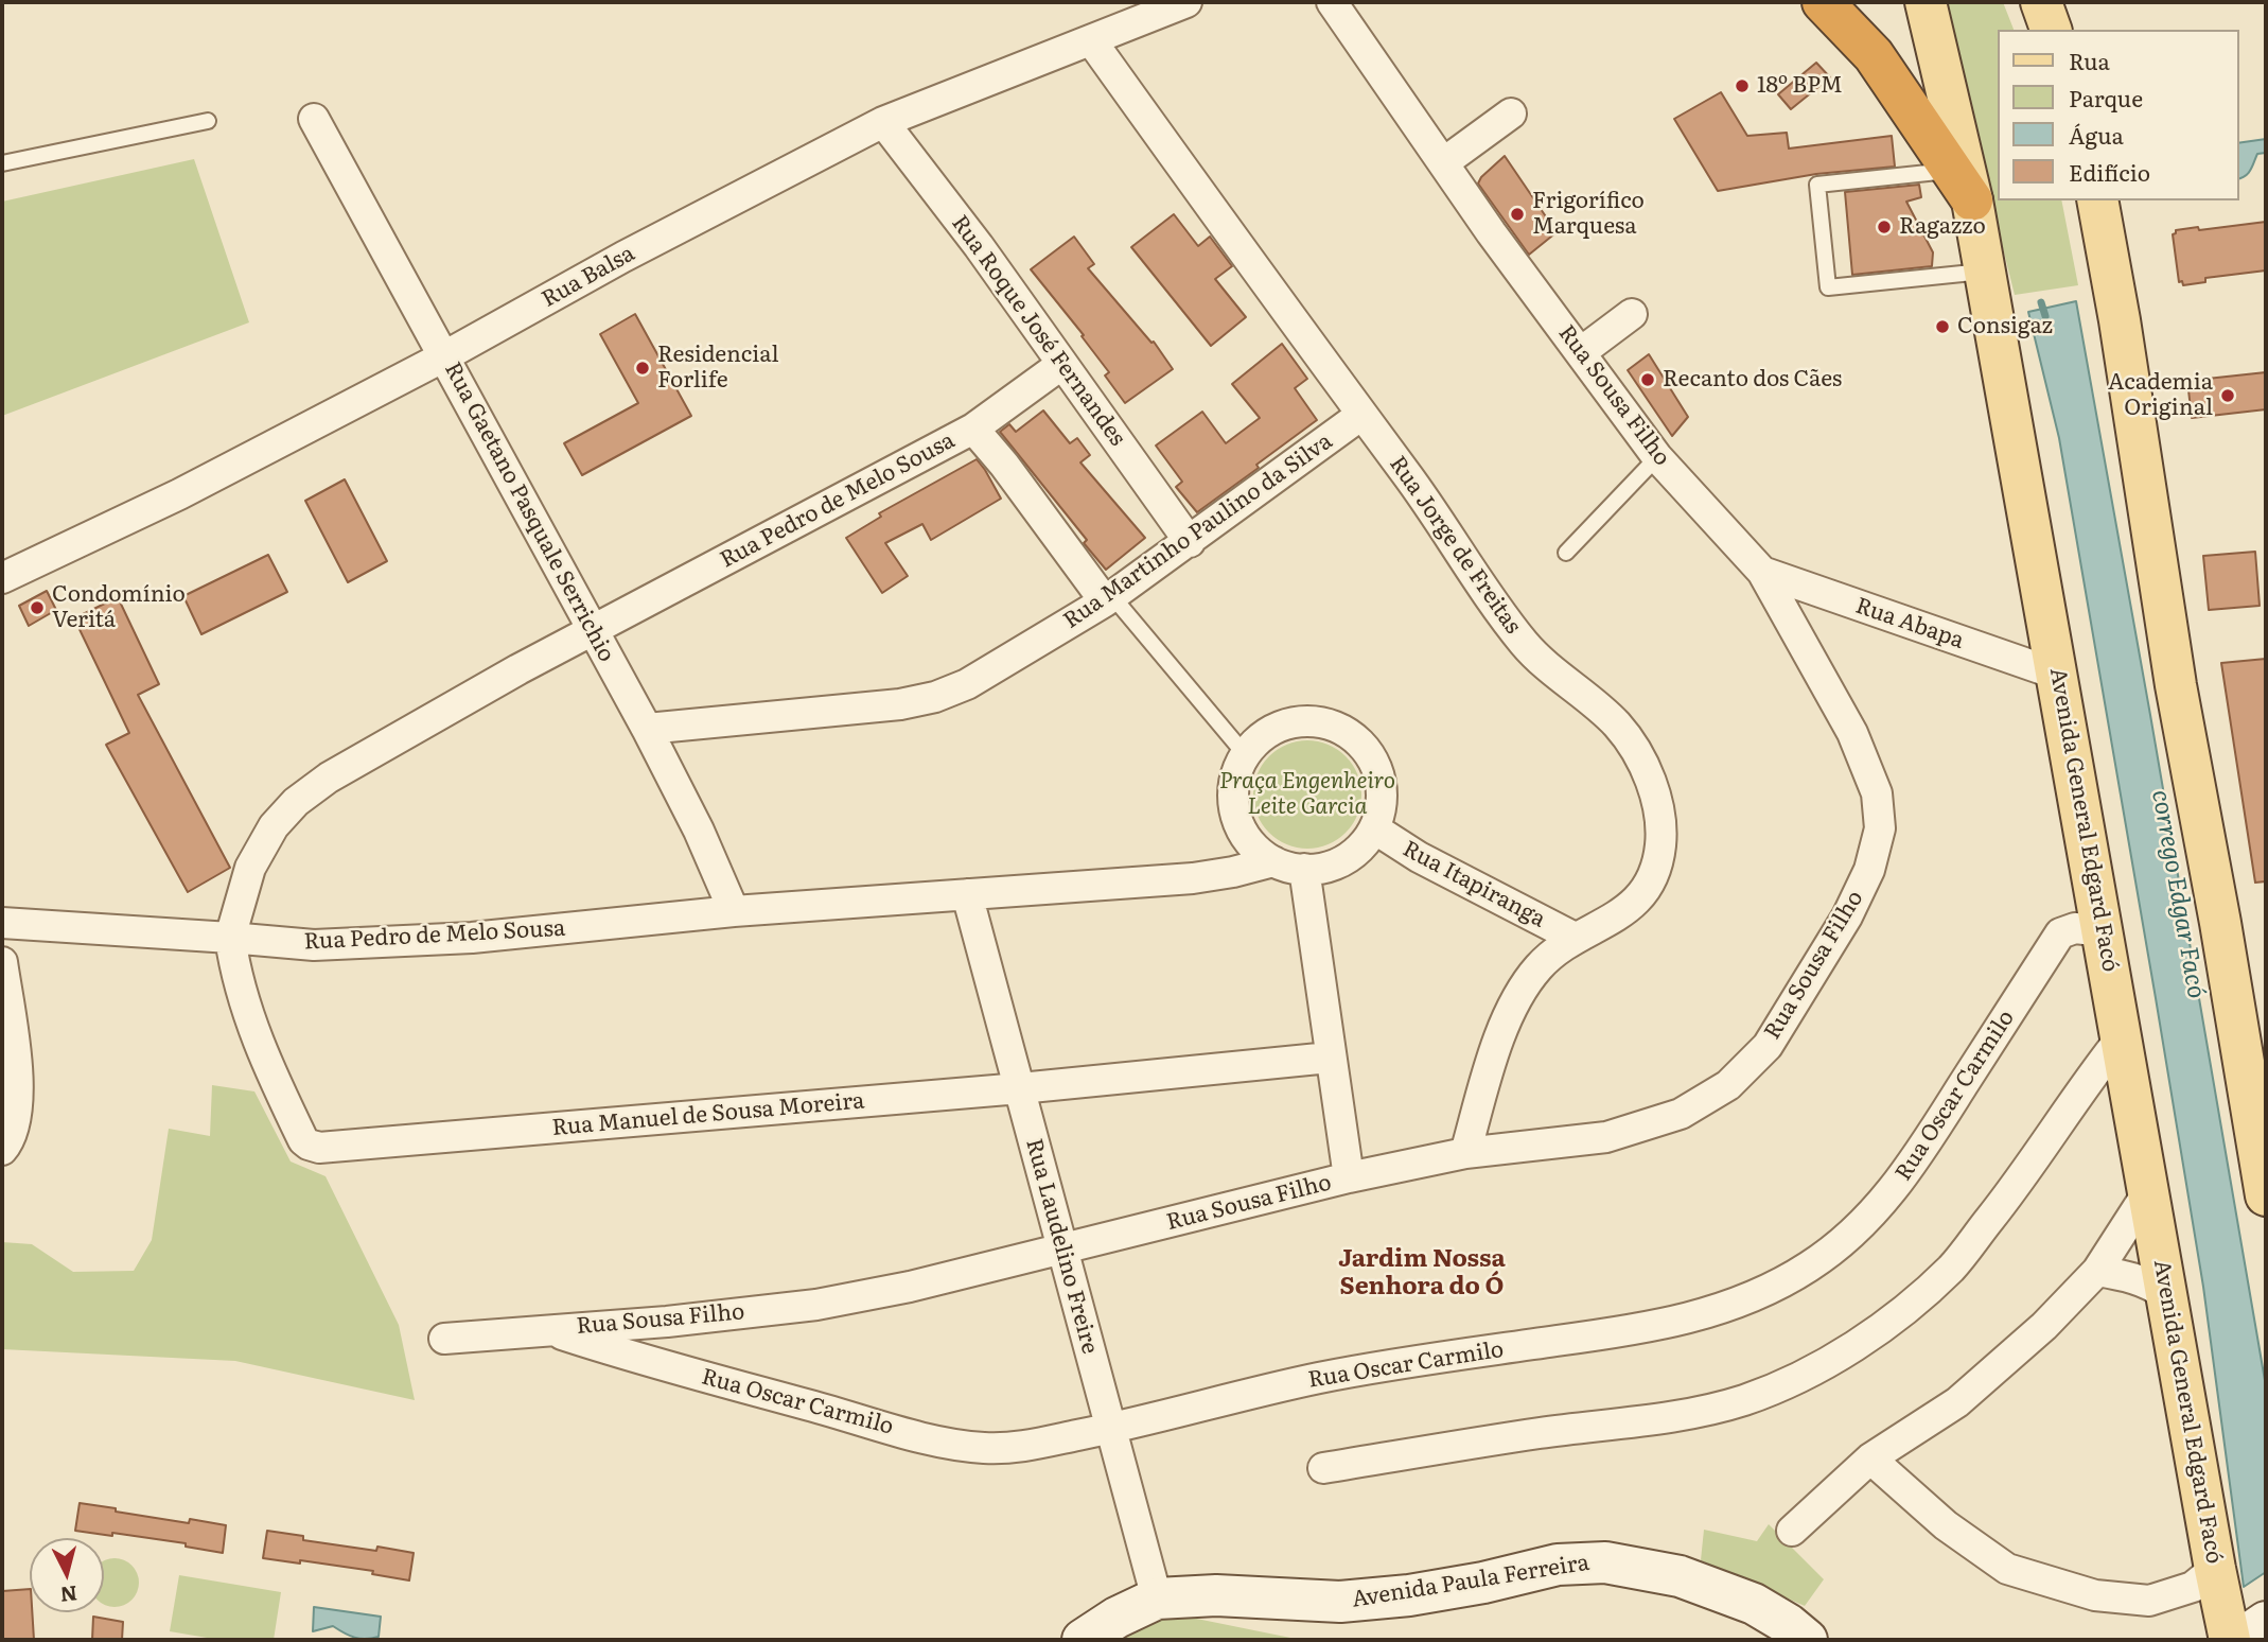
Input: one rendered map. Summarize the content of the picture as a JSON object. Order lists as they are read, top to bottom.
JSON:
{
  "streets": {
    "main road": ["Avenida General Edgard Facó", "Avenida Paula Ferreira"],
    "street": [
      "Rua Balsa",
      "Rua Roque José Fernandes",
      "Rua Sousa Filho",
      "Rua Pedro de Melo Sousa",
      "Rua Gaetano Pasquale Serrichio",
      "Rua Martinho Paulino da Silva",
      "Rua Jorge de Freitas",
      "Rua Abapa",
      "Rua Itapiranga",
      "Rua Oscar Carmilo",
      "Rua Manuel de Sousa Moreira",
      "Rua Laudelino Freire"
    ]
  },
  "crossings": [
    ["Rua Balsa", "Rua Roque José Fernandes"],
    ["Rua Balsa", "Rua Gaetano Pasquale Serrichio"],
    ["Rua Balsa", "Rua Jorge de Freitas"],
    ["Rua Roque José Fernandes", "Rua Pedro de Melo Sousa"],
    ["Rua Roque José Fernandes", "Rua Martinho Paulino da Silva"],
    ["Rua Sousa Filho", "Rua Jorge de Freitas"],
    ["Rua Sousa Filho", "Rua Abapa"],
    ["Rua Sousa Filho", "Rua Oscar Carmilo"],
    ["Rua Sousa Filho", "Rua Laudelino Freire"],
    ["Rua Pedro de Melo Sousa", "Rua Gaetano Pasquale Serrichio"],
    ["Rua Pedro de Melo Sousa", "Rua Itapiranga"],
    ["Rua Pedro de Melo Sousa", "Rua Manuel de Sousa Moreira"],
    ["Rua Pedro de Melo Sousa", "Rua Laudelino Freire"],
    ["Rua Gaetano Pasquale Serrichio", "Rua Martinho Paulino da Silva"],
    ["Rua Martinho Paulino da Silva", "Rua Jorge de Freitas"],
    ["Rua Jorge de Freitas", "Rua Itapiranga"],
    ["Rua Abapa", "Avenida General Edgard Facó"],
    ["Avenida General Edgard Facó", "Rua Oscar Carmilo"],
    ["Rua Oscar Carmilo", "Rua Laudelino Freire"],
    ["Rua Manuel de Sousa Moreira", "Rua Laudelino Freire"],
    ["Rua Laudelino Freire", "Avenida Paula Ferreira"]
  ],
  "districts": ["Jardim Nossa Senhora do Ó"],
  "water": ["corrego Edgar Facó"],
  "parks": ["Praça Engenheiro Leite Garcia"],
  "places": [
    "18º BPM",
    "Frigorífico Marquesa",
    "Ragazzo",
    "Consigaz",
    "Residencial Forlife",
    "Recanto dos Cães",
    "Academia Original",
    "Condomínio Veritá"
  ],
  "legend": [
    "Rua",
    "Parque",
    "Água",
    "Edifício"
  ],
  "north": "bottom"
}
